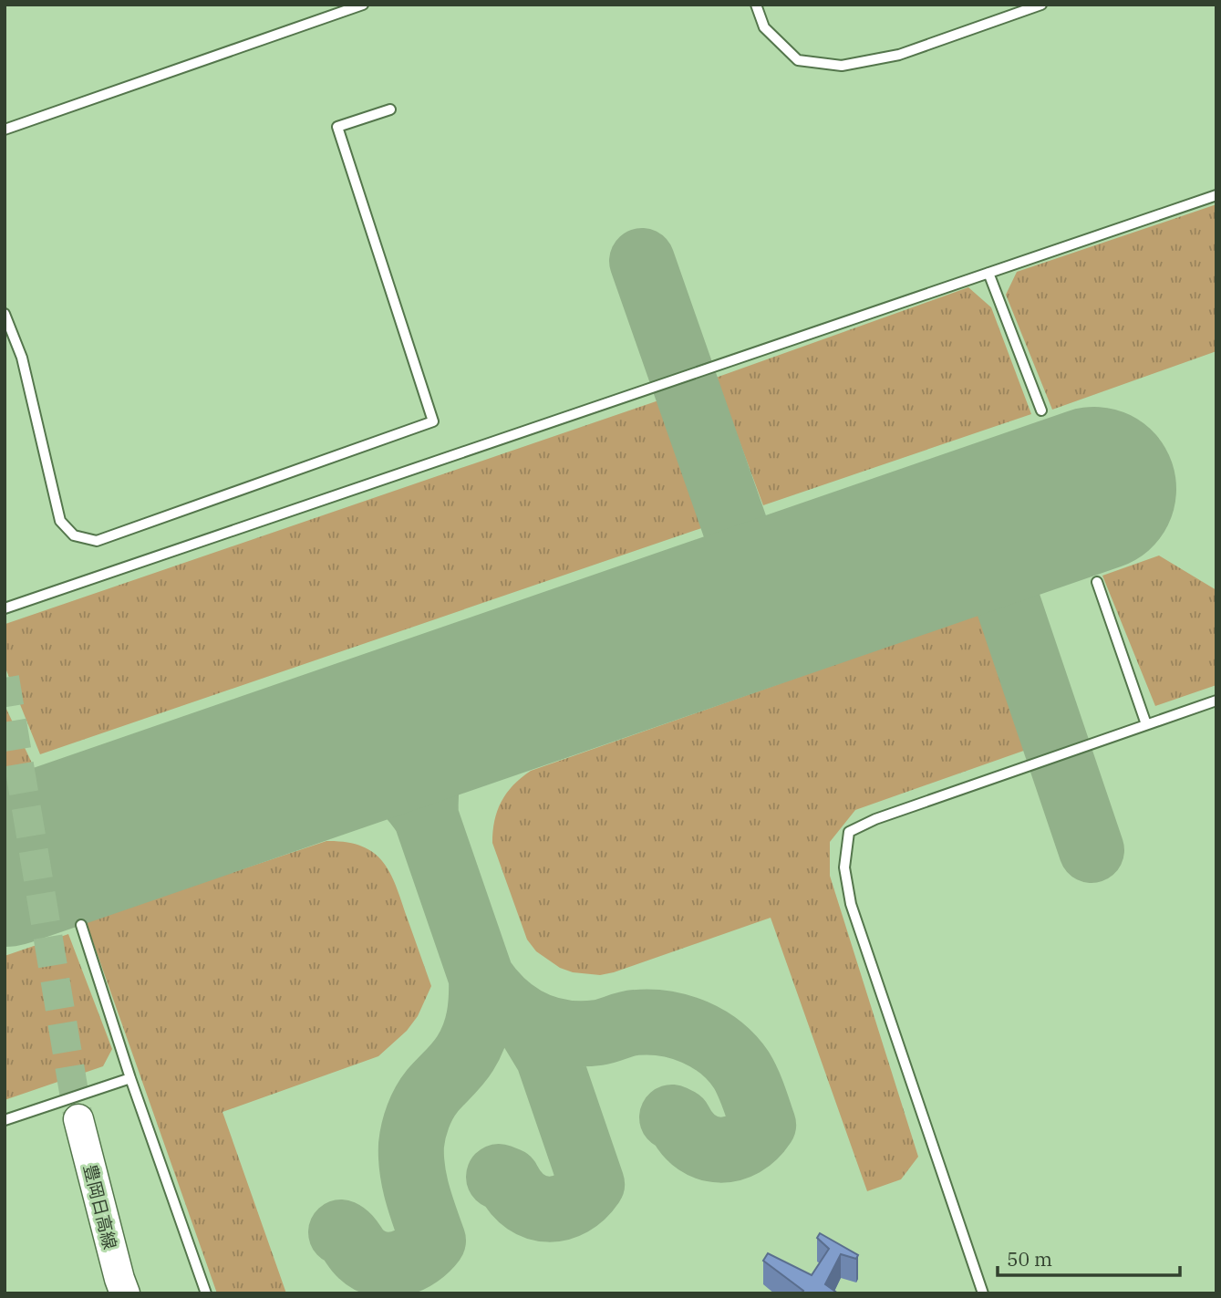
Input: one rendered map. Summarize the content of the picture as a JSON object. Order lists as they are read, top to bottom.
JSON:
{
  "streets": {
    "main road": ["豊岡日高線"]
  },
  "scale_bar": "50 m"
}
